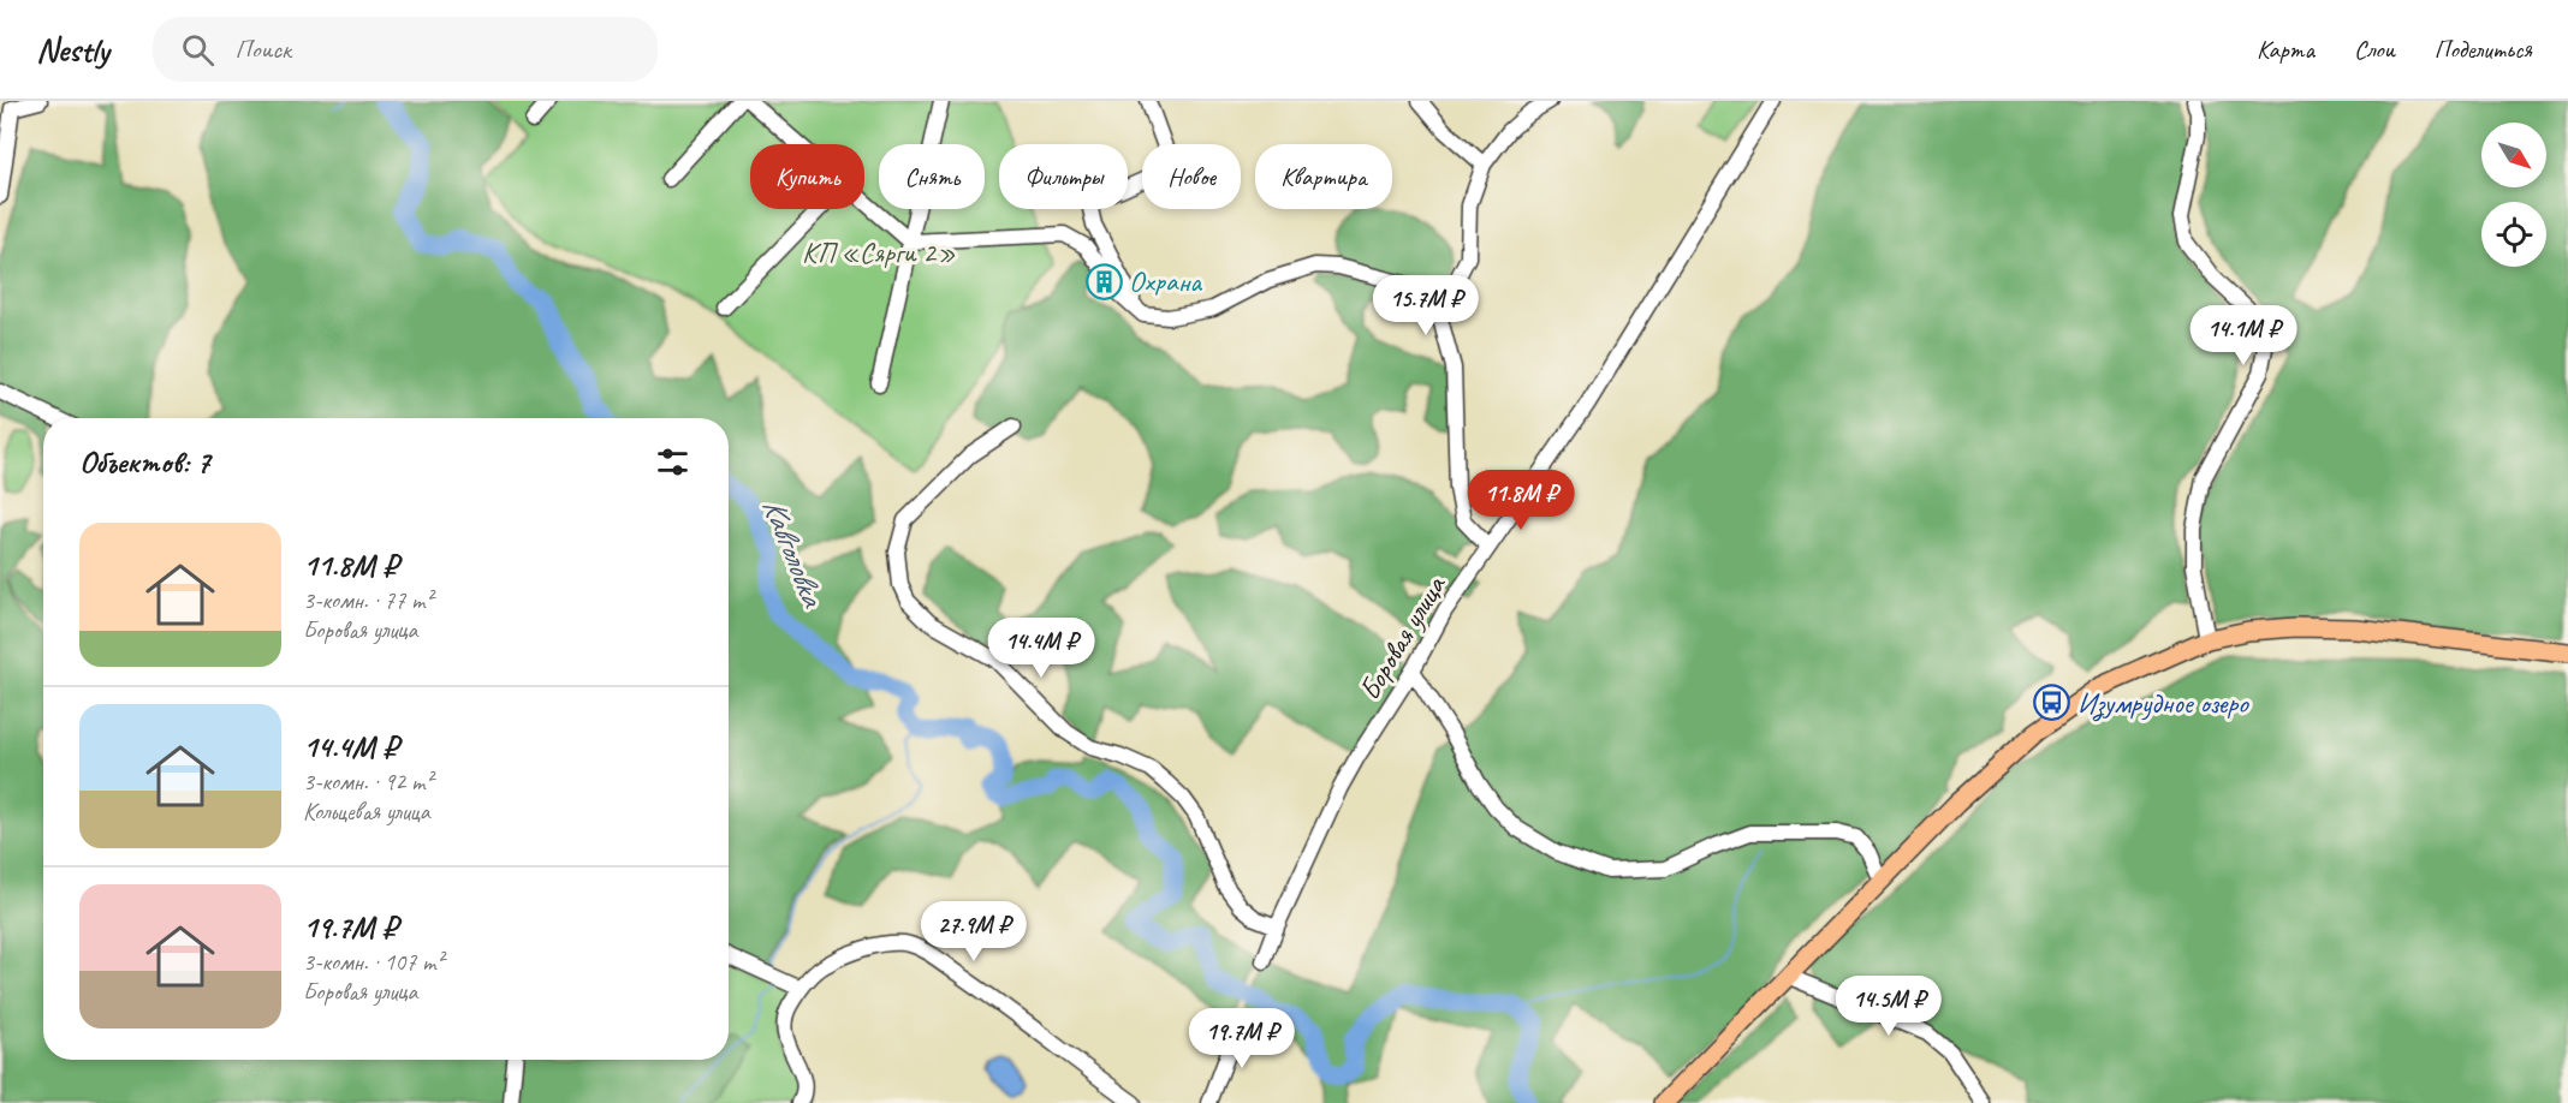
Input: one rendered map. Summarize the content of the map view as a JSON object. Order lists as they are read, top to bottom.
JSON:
{
  "streets": {
    "street": ["Боровая улица"]
  },
  "water": ["Кавголовка"],
  "parks": ["КП «Сярги 2»"],
  "places": {
    "building": ["Охрана"],
    "bus stop": ["Изумрудное озеро"]
  },
  "north": "bottom right",
  "page": {
    "header": "Nestly",
    "search": "Поиск",
    "nav": ["Карта", "Слои", "Поделиться"],
    "chip": [
      "Купить",
      "Снять",
      "Фильтры",
      "Новое",
      "Квартира"
    ],
    "price": [
      "15.7M ₽",
      "14.1M ₽",
      "11.8M ₽",
      "14.4M ₽",
      "27.9M ₽",
      "14.5M ₽",
      "19.7M ₽"
    ],
    "heading": "Объектов: 7",
    "list": [
      {
        "name": "11.8M ₽",
        "note": "3-комн. · 77 m² · Боровая улица"
      },
      {
        "name": "14.4M ₽",
        "note": "3-комн. · 92 m² · Кольцевая улица"
      },
      {
        "name": "19.7M ₽",
        "note": "3-комн. · 107 m² · Боровая улица"
      }
    ]
  }
}
